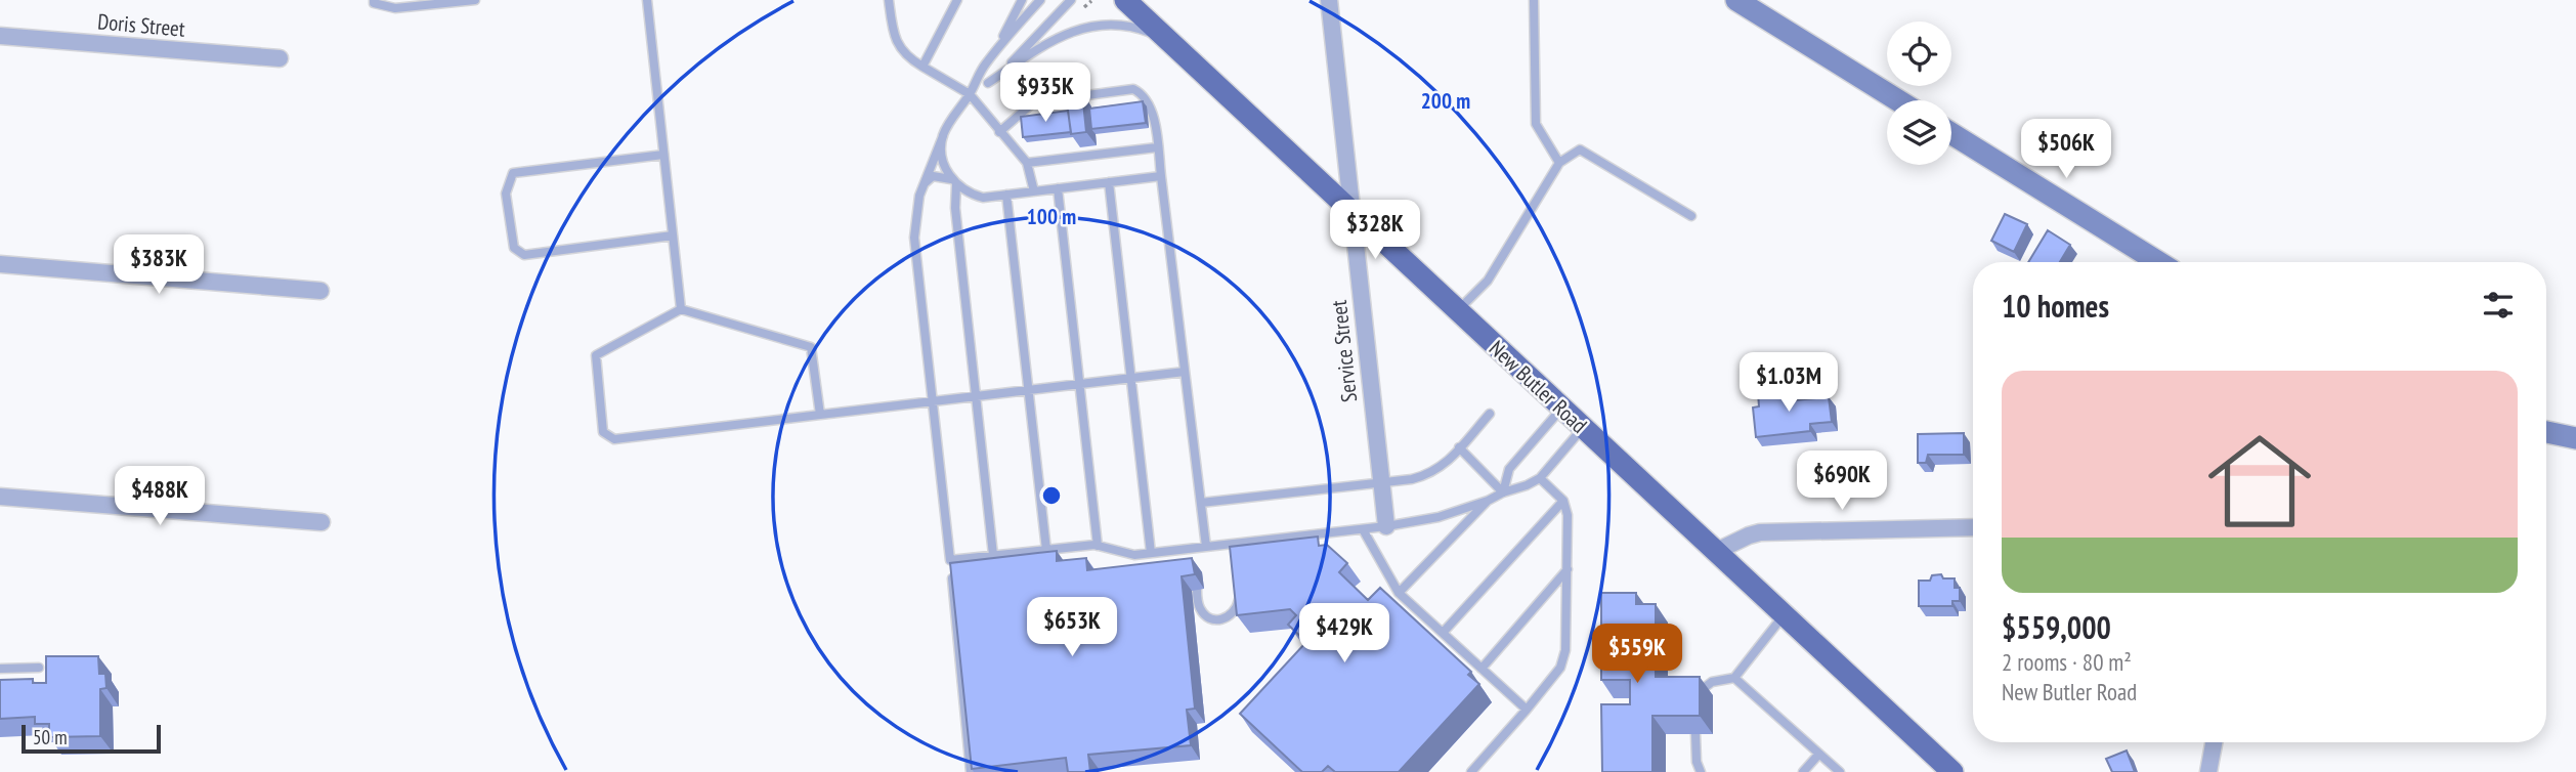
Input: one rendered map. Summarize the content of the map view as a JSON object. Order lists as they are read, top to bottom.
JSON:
{
  "streets": {
    "main road": ["New Butler Road"],
    "street": ["Doris Street", "Service Street"]
  },
  "crossings": [
    ["Service Street", "New Butler Road"]
  ],
  "scale_bar": "50 m",
  "page": {
    "price": [
      "$935K",
      "$506K",
      "$328K",
      "$383K",
      "$1.03M",
      "$690K",
      "$488K",
      "$653K",
      "$429K",
      "$559K"
    ],
    "heading": "10 homes",
    "list": [
      {
        "name": "$559,000",
        "note": "2 rooms · 80 m² · New Butler Road"
      }
    ],
    "scale": "50 m"
  },
  "rings": ["200 m", "100 m"]
}
